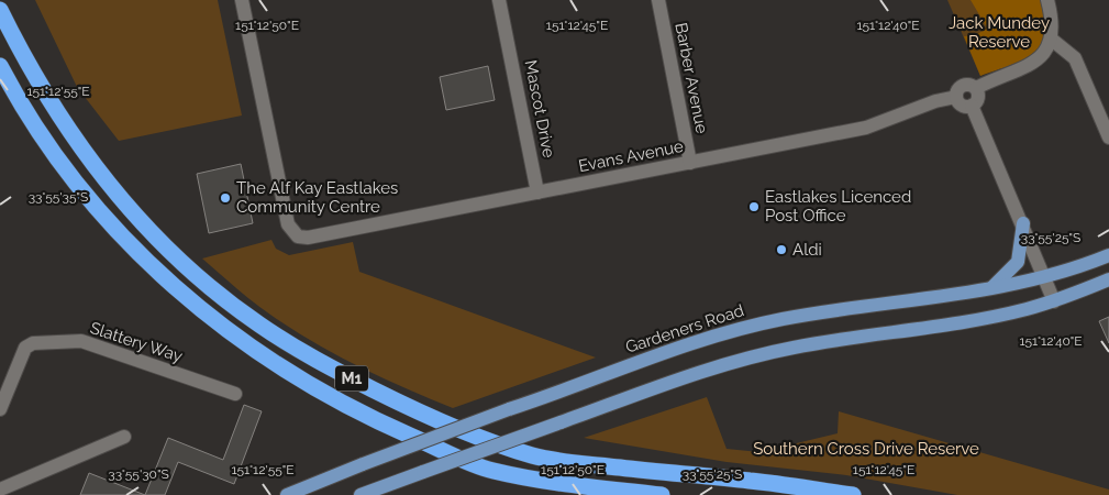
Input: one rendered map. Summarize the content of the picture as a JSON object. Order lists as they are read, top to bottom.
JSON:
{
  "streets": {
    "highway": ["M1"],
    "main road": ["Gardeners Road"],
    "street": [
      "Barber Avenue",
      "Mascot Drive",
      "Evans Avenue",
      "Slattery Way"
    ]
  },
  "crossings": [
    ["Barber Avenue", "Evans Avenue"],
    ["Mascot Drive", "Evans Avenue"]
  ],
  "parks": ["Jack Mundey Reserve", "Southern Cross Drive Reserve"],
  "places": ["The Alf Kay Eastlakes Community Centre", "Eastlakes Licenced Post Office", "Aldi"],
  "coordinates": [
    "151°12'50\"E",
    "151°12'45\"E",
    "151°12'40\"E",
    "151°12'55\"E",
    "33°55'35\"S",
    "33°55'25\"S",
    "33°55'30\"S"
  ]
}
